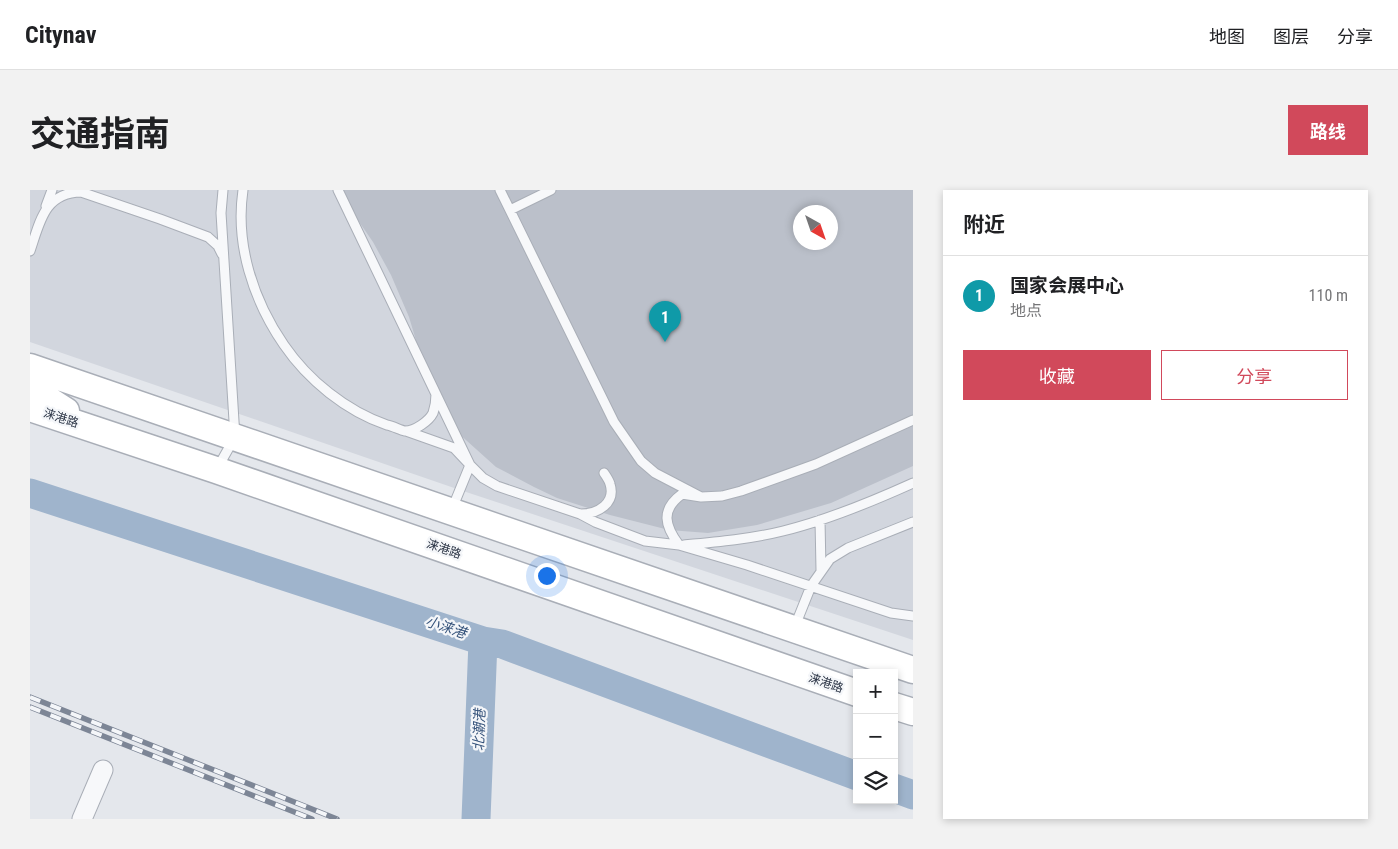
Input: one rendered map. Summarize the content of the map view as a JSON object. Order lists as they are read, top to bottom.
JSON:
{
  "streets": {
    "main road": ["涞港路"]
  },
  "water": ["小涞港", "北潮港"],
  "north": "bottom right",
  "page": {
    "header": "Citynav",
    "nav": ["地图", "图层", "分享"],
    "title": "交通指南",
    "buttons": [
      "路线",
      ["收藏", "分享"]
    ],
    "heading": "附近",
    "list": [
      {
        "mark": "1",
        "name": "国家会展中心",
        "note": "地点",
        "value": "110 m"
      }
    ],
    "pins": "1",
    "map_buttons": ["+", "−"]
  }
}
